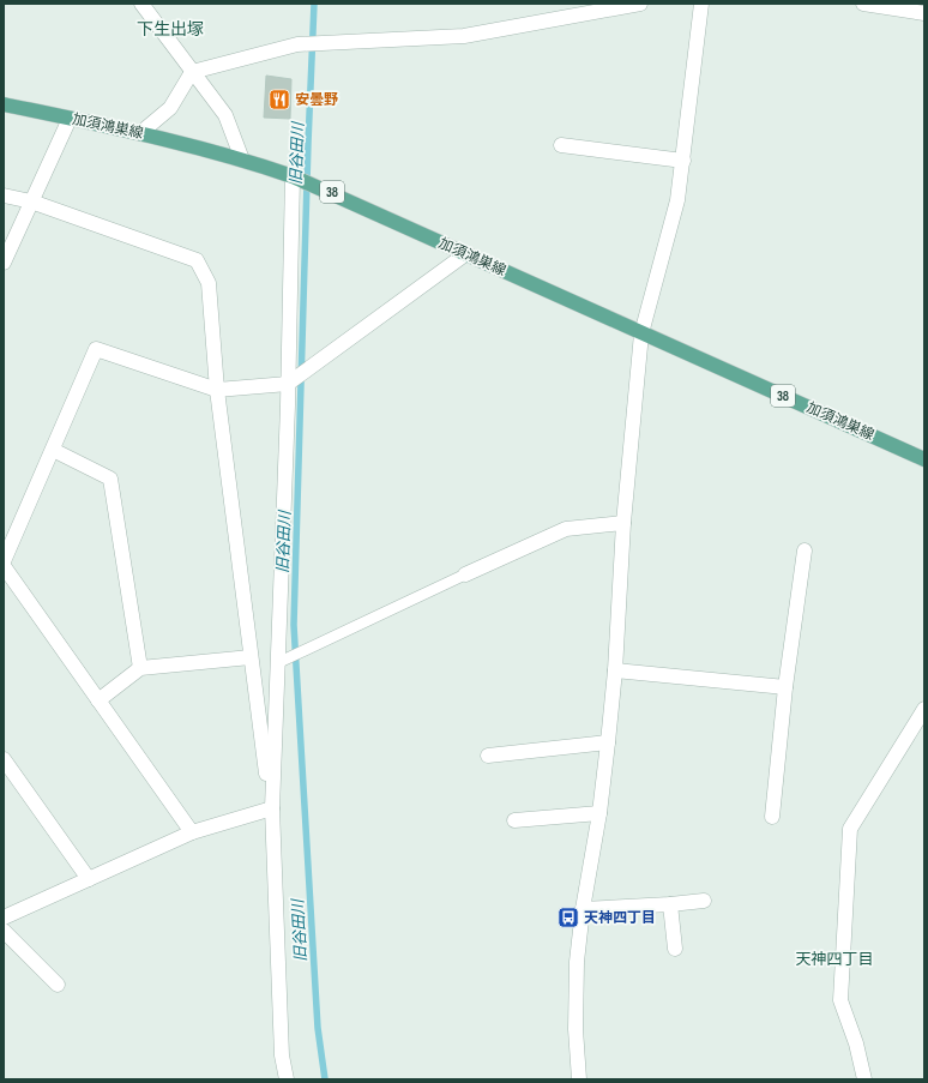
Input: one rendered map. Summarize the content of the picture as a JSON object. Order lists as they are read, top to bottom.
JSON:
{
  "streets": {
    "main road": ["加須鴻巣線", "38"]
  },
  "districts": ["下生出塚", "天神四丁目"],
  "water": ["旧谷田川"],
  "places": {
    "restaurant": ["安曇野"],
    "bus stop": ["天神四丁目"]
  }
}
